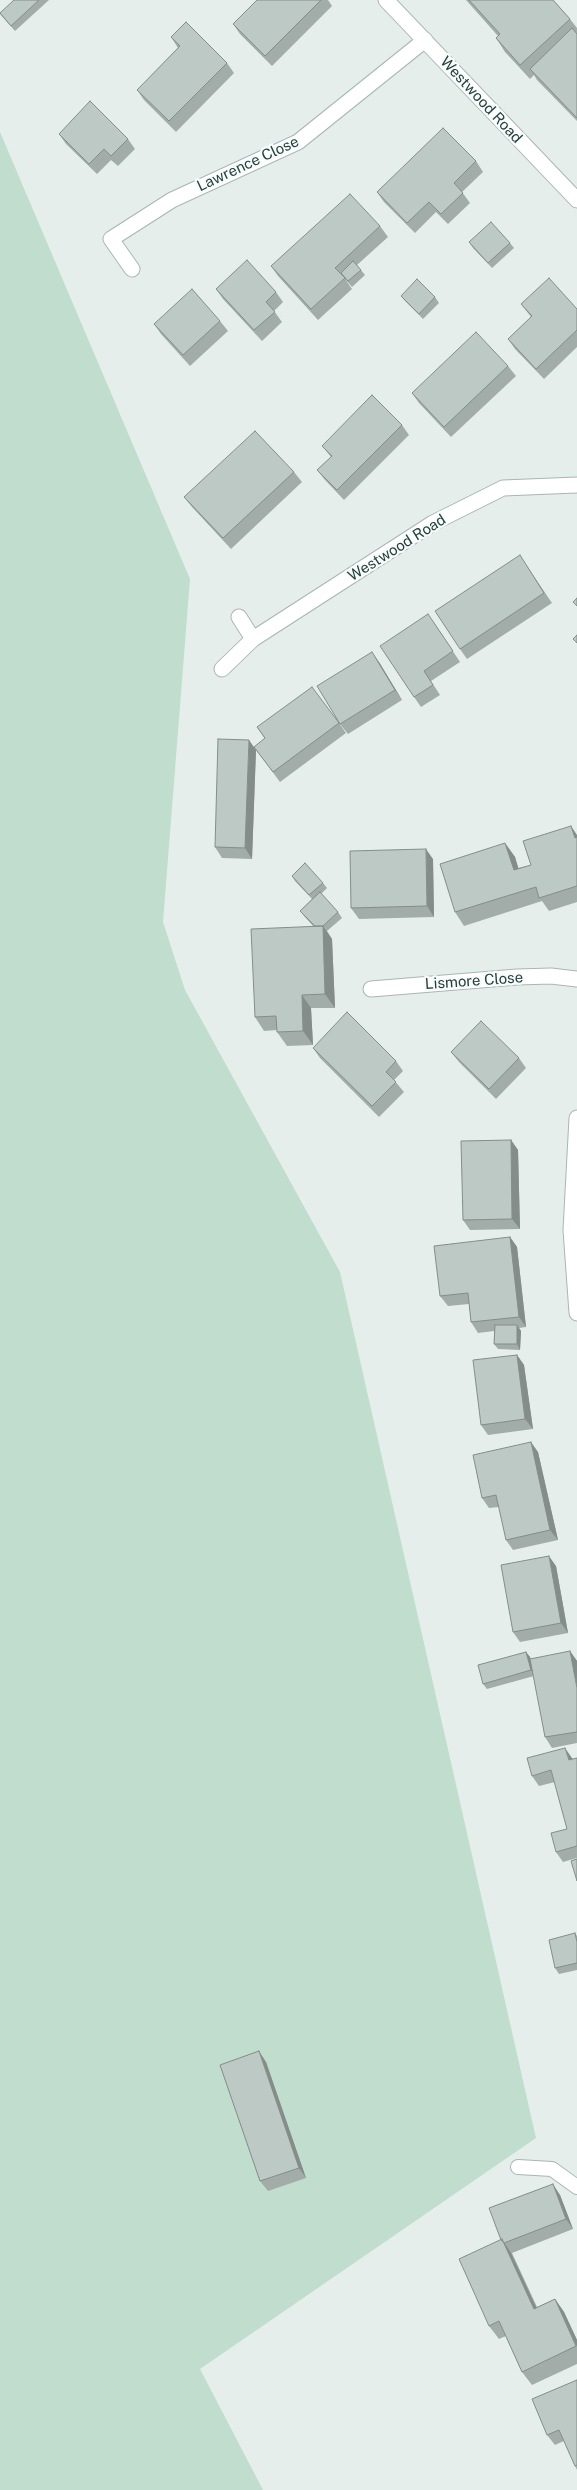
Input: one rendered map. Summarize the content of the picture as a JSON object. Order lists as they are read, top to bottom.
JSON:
{
  "streets": {
    "street": ["Westwood Road", "Lawrence Close", "Lismore Close"]
  },
  "crossings": [
    ["Westwood Road", "Lawrence Close"]
  ]
}
